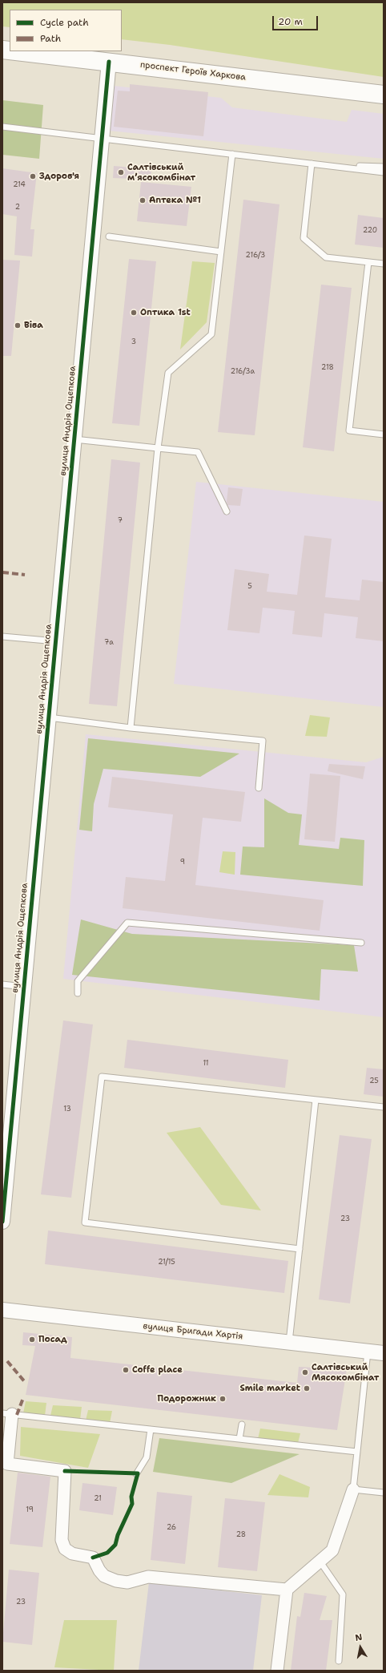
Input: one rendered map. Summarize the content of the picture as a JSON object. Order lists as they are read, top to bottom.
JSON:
{
  "streets": {
    "main road": ["проспект Героїв Харкова"],
    "street": ["вулиця Андрія Ощепкова", "вулиця Бригади Хартія"]
  },
  "crossings": [
    ["проспект Героїв Харкова", "вулиця Андрія Ощепкова"]
  ],
  "places": [
    "Салтівський мʼясокомбінат",
    "Здоров'я",
    "Аптека №1",
    "Оптика 1st",
    "Віва",
    "Посад",
    "Coffe place",
    "Салтівський Мясокомбінат",
    "Smile market",
    "Подорожник"
  ],
  "house_numbers": [
    "214",
    "2",
    "220",
    "216/3",
    "3",
    "218",
    "216/3а",
    "7",
    "5",
    "7а",
    "9",
    "11",
    "25",
    "13",
    "23",
    "21/15",
    "21",
    "19",
    "26",
    "28",
    "23"
  ],
  "legend": ["Cycle path", "Path"],
  "scale_bar": "20 m",
  "north": "top"
}
